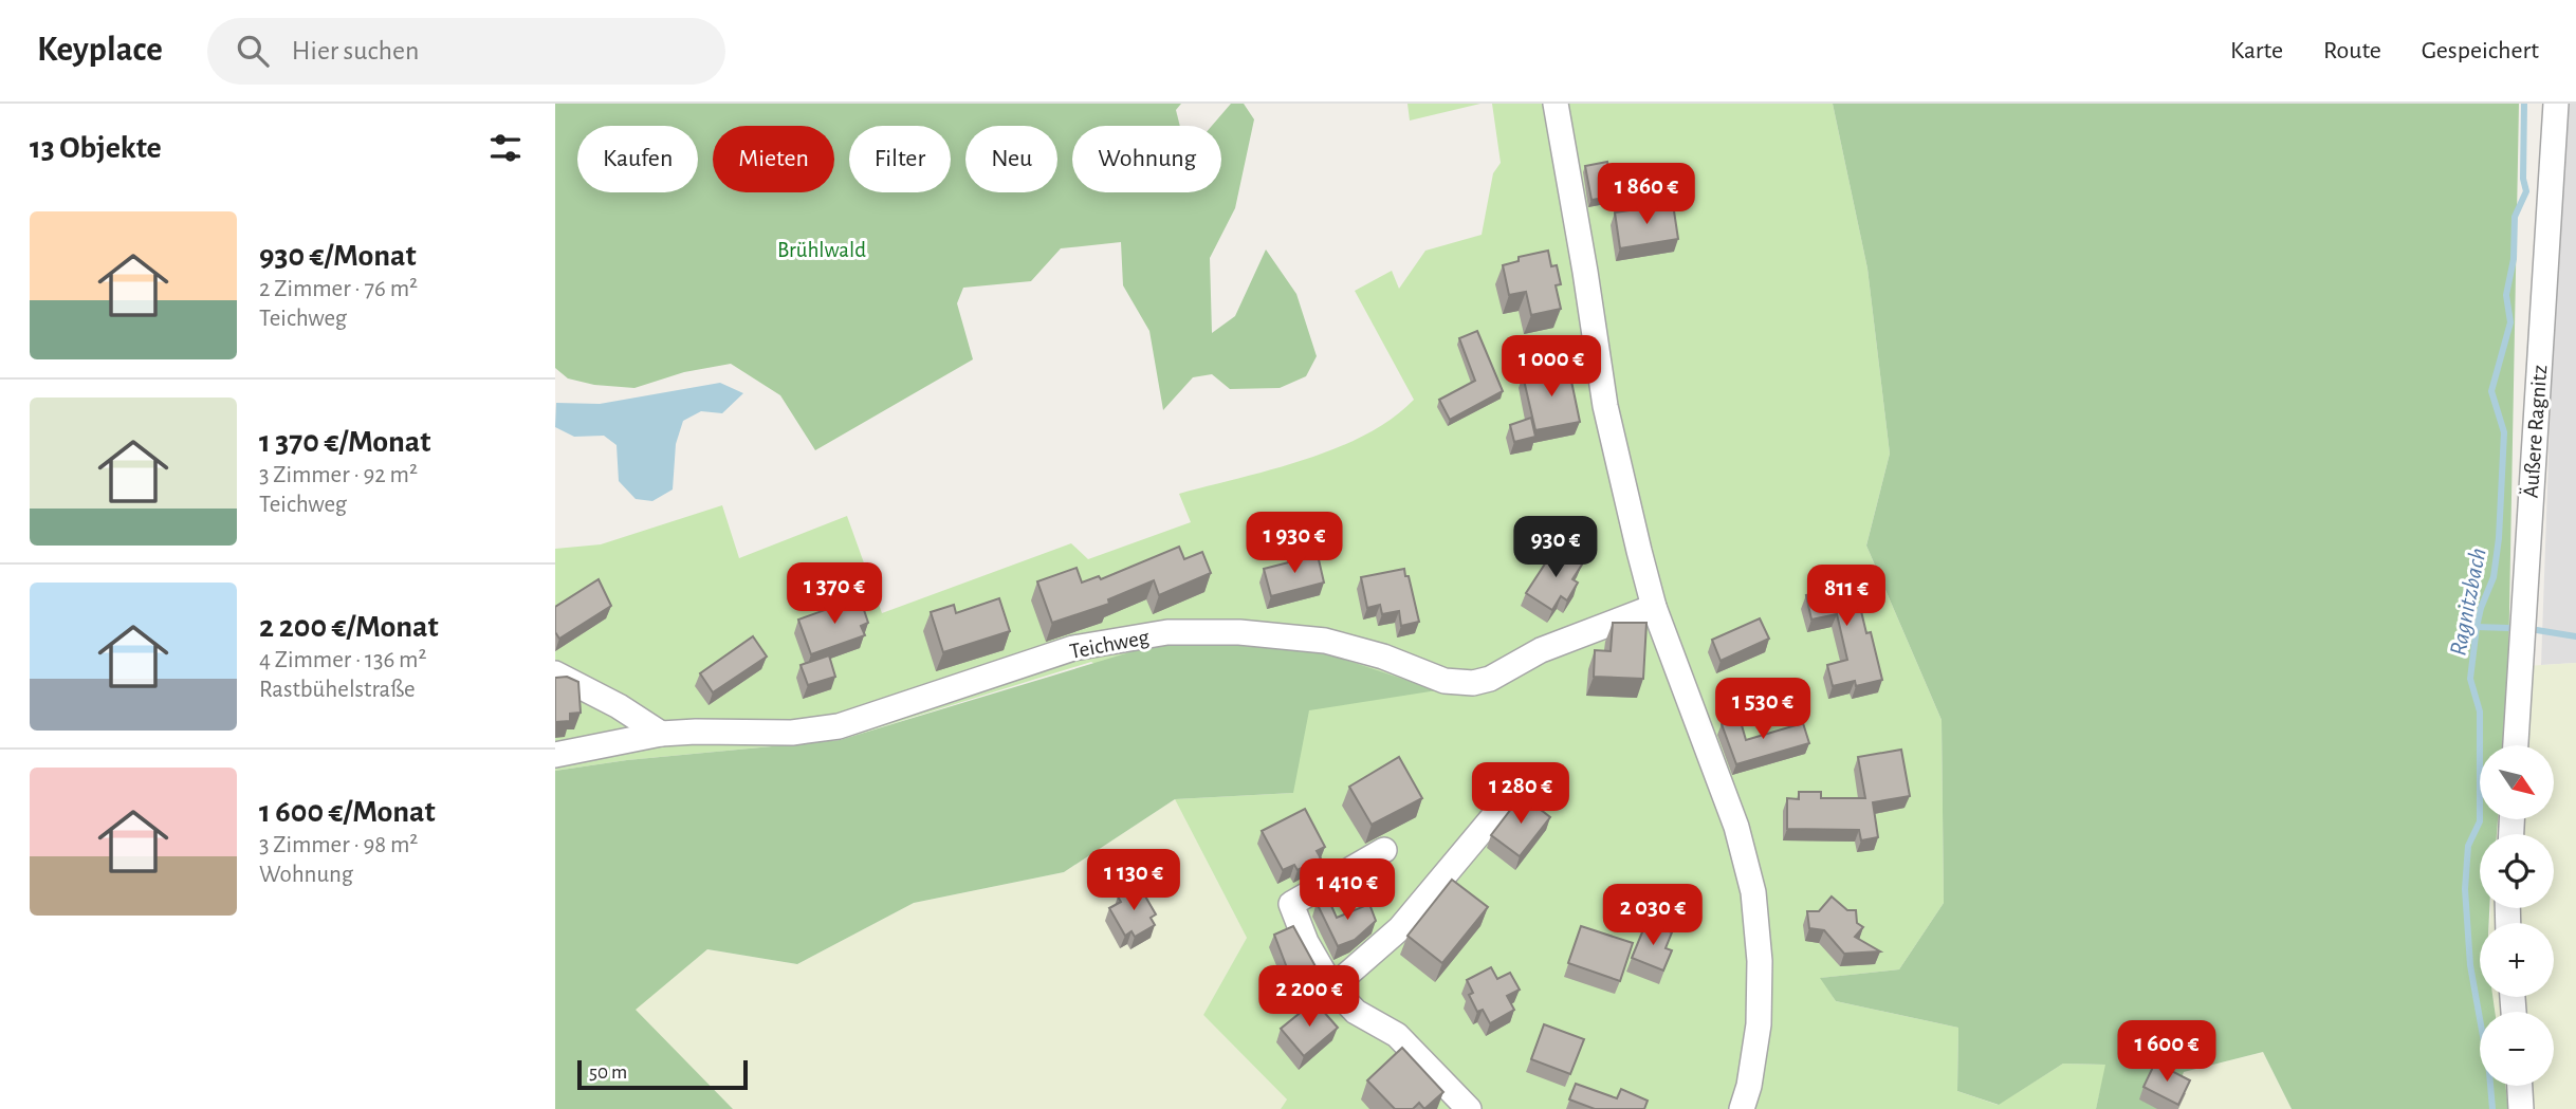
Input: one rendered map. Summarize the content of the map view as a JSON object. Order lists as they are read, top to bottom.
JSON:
{
  "streets": {
    "street": ["Äußere Ragnitz", "Teichweg"]
  },
  "water": ["Ragnitzbach"],
  "parks": ["Brühlwald"],
  "scale_bar": "50 m",
  "north": "bottom right",
  "page": {
    "header": "Keyplace",
    "search": "Hier suchen",
    "nav": ["Karte", "Route", "Gespeichert"],
    "heading": "13 Objekte",
    "chip": [
      "Kaufen",
      "Mieten",
      "Filter",
      "Neu",
      "Wohnung"
    ],
    "price": [
      "1 860 €",
      "1 000 €",
      "1 930 €",
      "930 €",
      "1 370 €",
      "811 €",
      "1 530 €",
      "1 280 €",
      "1 130 €",
      "1 410 €",
      "2 030 €",
      "2 200 €",
      "1 600 €"
    ],
    "list": [
      {
        "name": "930 €/Monat",
        "note": "2 Zimmer · 76 m² · Teichweg"
      },
      {
        "name": "1 370 €/Monat",
        "note": "3 Zimmer · 92 m² · Teichweg"
      },
      {
        "name": "2 200 €/Monat",
        "note": "4 Zimmer · 136 m² · Rastbühelstraße"
      },
      {
        "name": "1 600 €/Monat",
        "note": "3 Zimmer · 98 m² · Wohnung"
      }
    ],
    "map_buttons": ["+", "−"],
    "scale": "50 m"
  }
}
